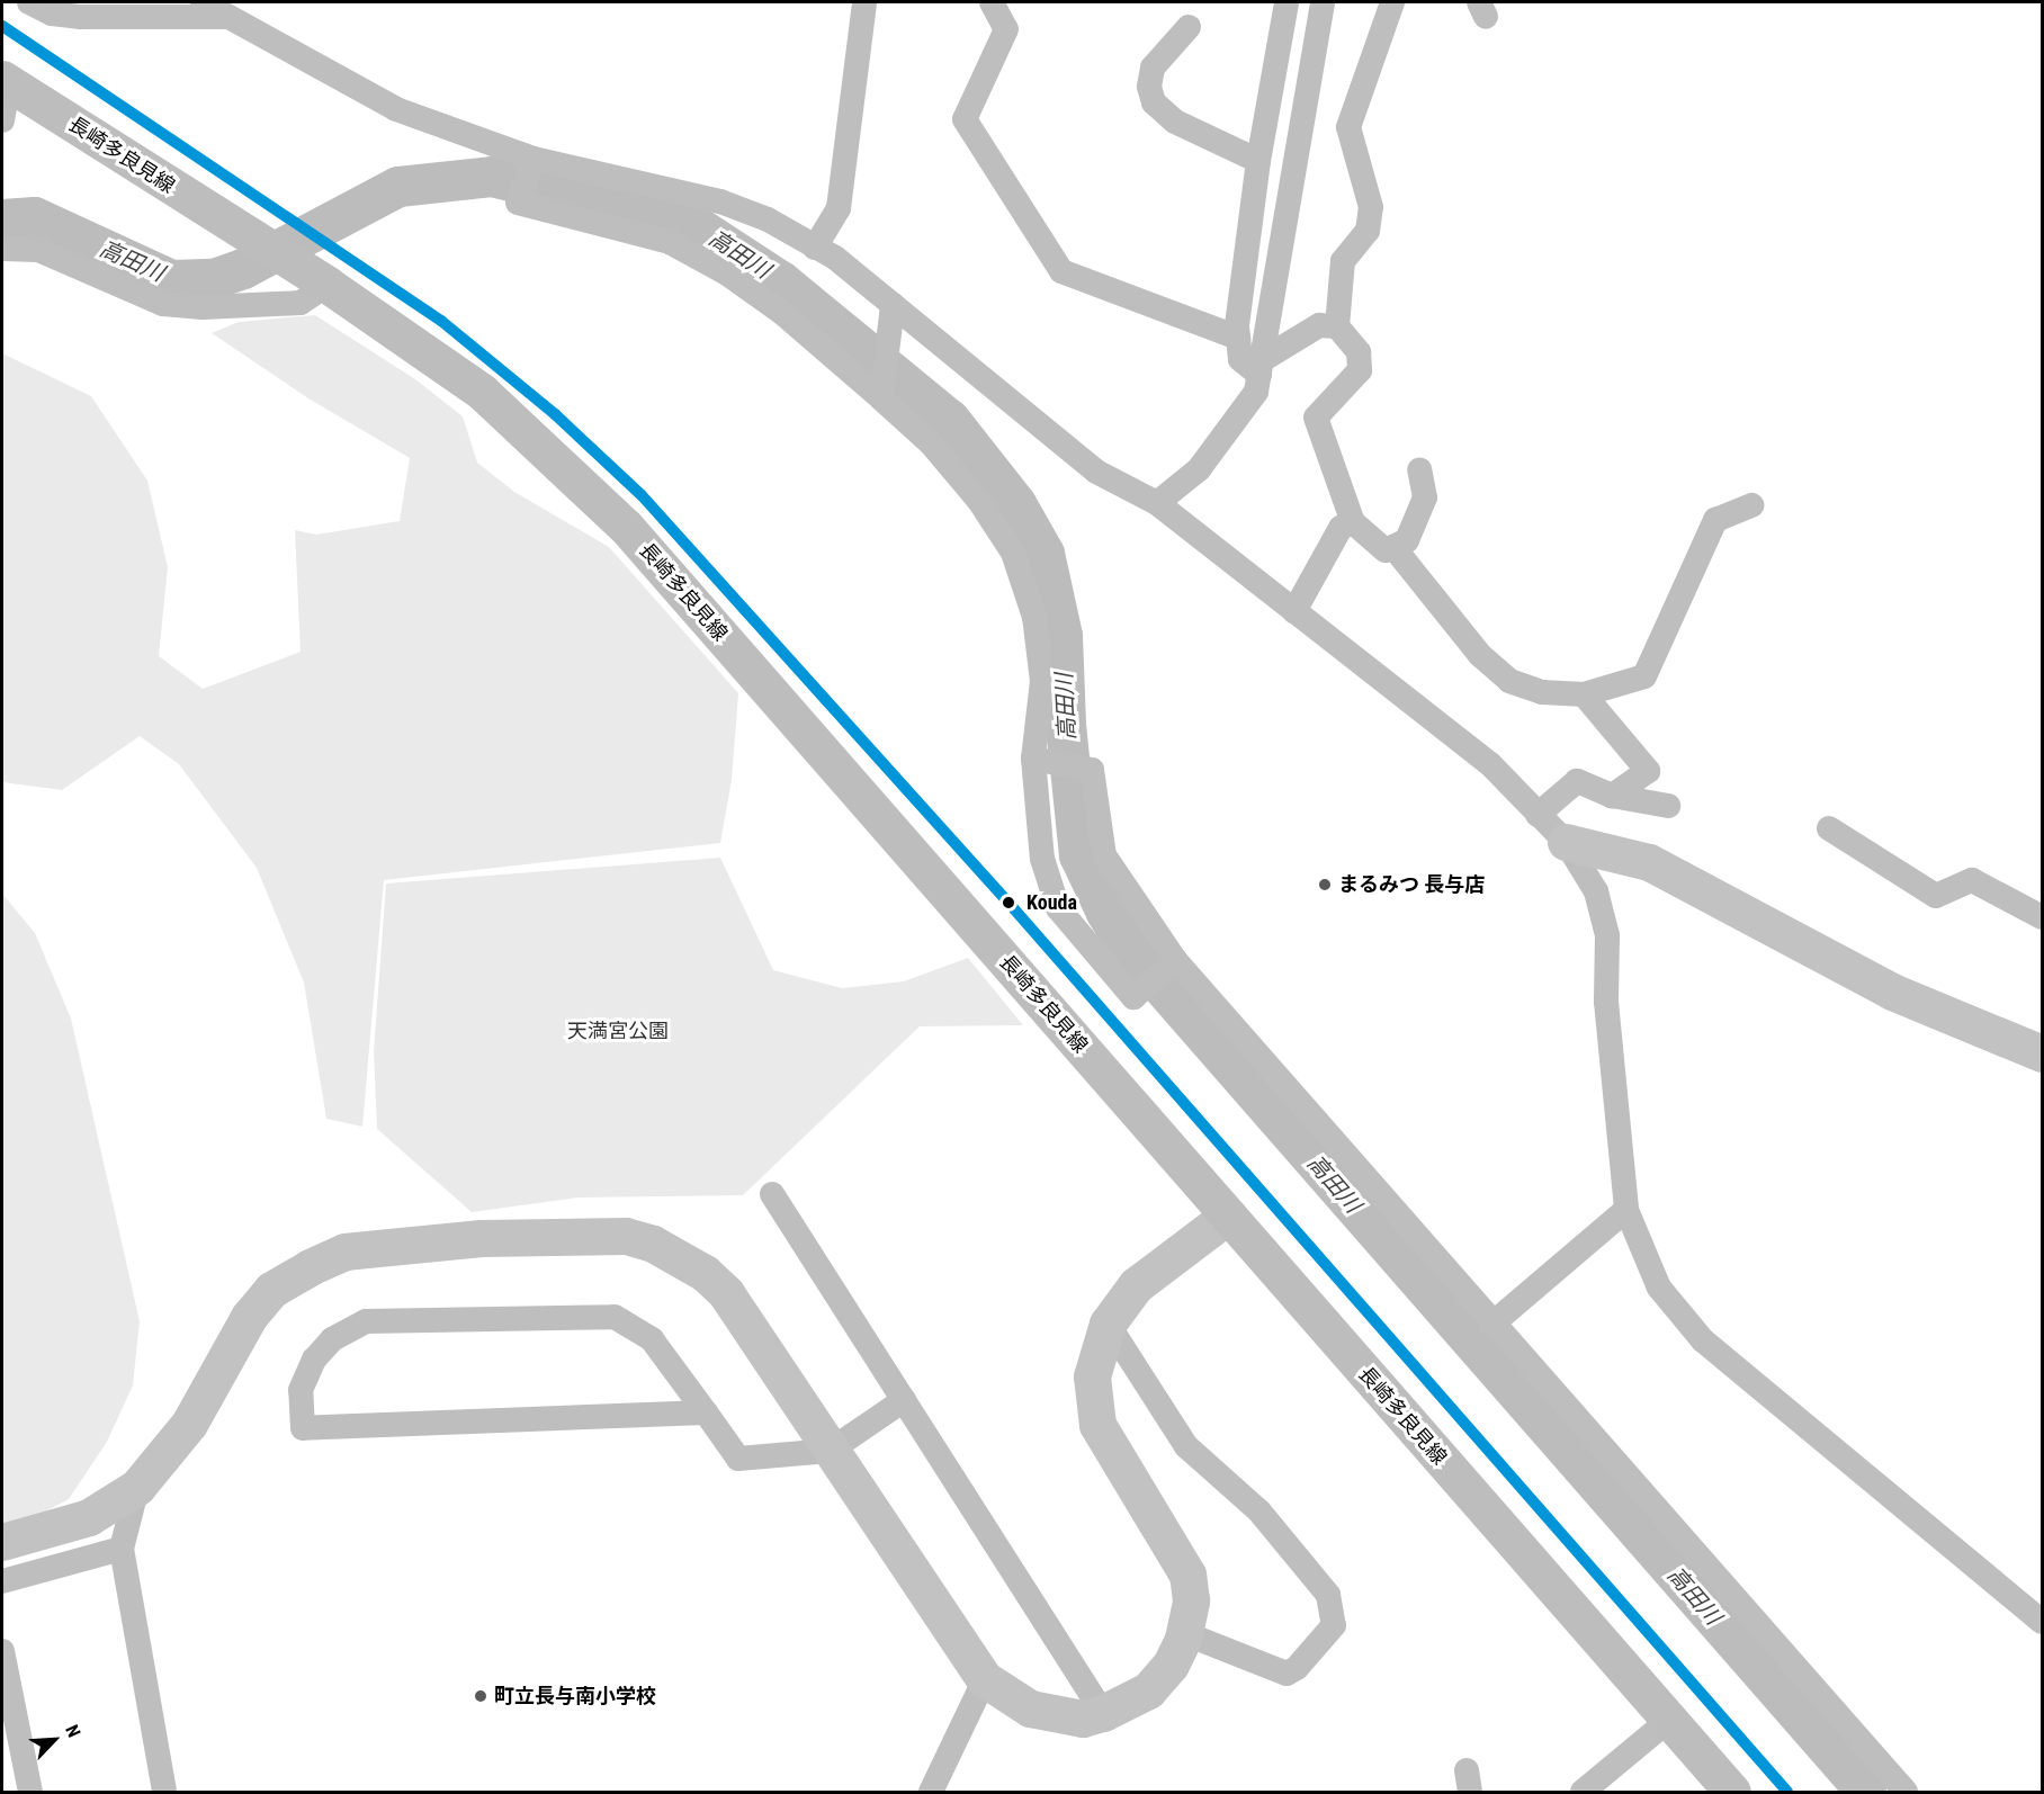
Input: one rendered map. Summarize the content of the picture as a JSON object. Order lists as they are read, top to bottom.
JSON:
{
  "streets": {
    "main road": ["長崎多良見線"]
  },
  "water": ["高田川"],
  "parks": ["天満宮公園"],
  "places": ["まるみつ 長与店", "Kouda", "町立長与南小学校"],
  "north": "top right"
}
